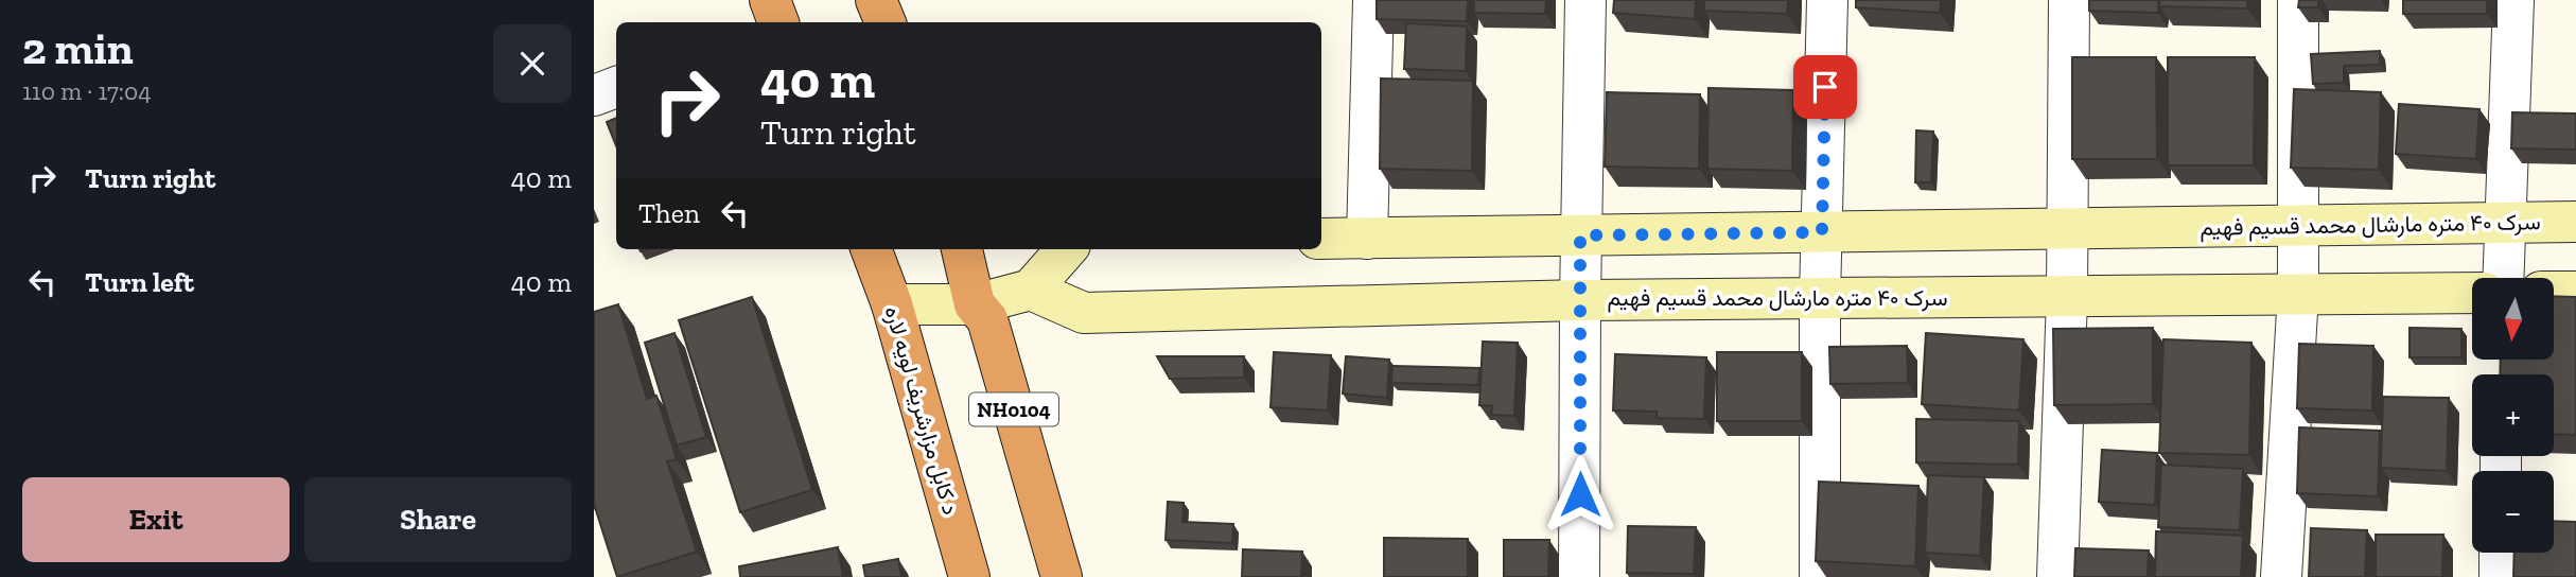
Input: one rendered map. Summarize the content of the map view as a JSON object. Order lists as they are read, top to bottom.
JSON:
{
  "streets": {
    "highway": ["NH0104", "د کابل مزارشریف لویه لاره"],
    "street": ["سرک ۴۰ متره مارشال محمد قسیم فهیم"]
  },
  "north": "bottom",
  "page": {
    "heading": ["2 min", "110 m · 17:04"],
    "turn": ["40 m", "Turn right"],
    "list": [
      {
        "name": "Turn right",
        "value": "40 m"
      },
      {
        "name": "Turn left",
        "value": "40 m"
      }
    ],
    "then": "Then",
    "map_buttons": ["+", "−"],
    "buttons": ["Exit", "Share"]
  }
}
